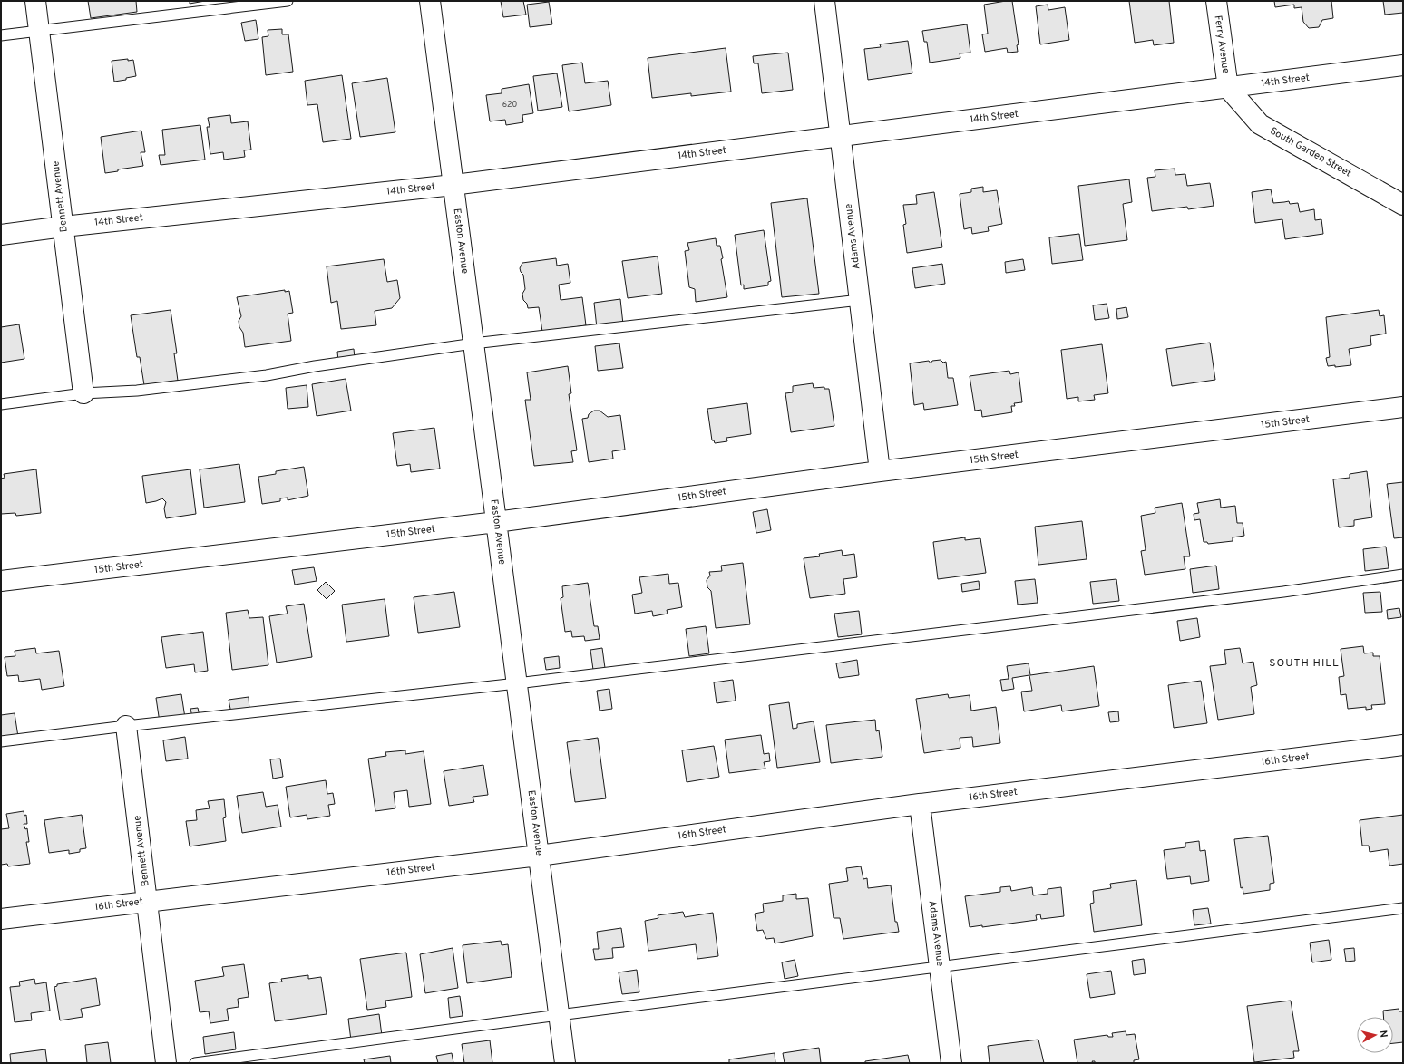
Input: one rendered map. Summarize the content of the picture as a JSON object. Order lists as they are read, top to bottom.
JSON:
{
  "streets": {
    "street": [
      "Ferry Avenue",
      "14th Street",
      "South Garden Street",
      "Bennett Avenue",
      "Adams Avenue",
      "Easton Avenue",
      "15th Street",
      "16th Street"
    ]
  },
  "crossings": [
    ["Ferry Avenue", "14th Street"],
    ["Ferry Avenue", "South Garden Street"],
    ["14th Street", "South Garden Street"],
    ["14th Street", "Bennett Avenue"],
    ["14th Street", "Adams Avenue"],
    ["14th Street", "Easton Avenue"],
    ["Bennett Avenue", "16th Street"],
    ["Adams Avenue", "15th Street"],
    ["Adams Avenue", "16th Street"],
    ["Easton Avenue", "15th Street"],
    ["Easton Avenue", "16th Street"]
  ],
  "districts": ["SOUTH HILL"],
  "house_numbers": ["620"],
  "north": "right"
}
